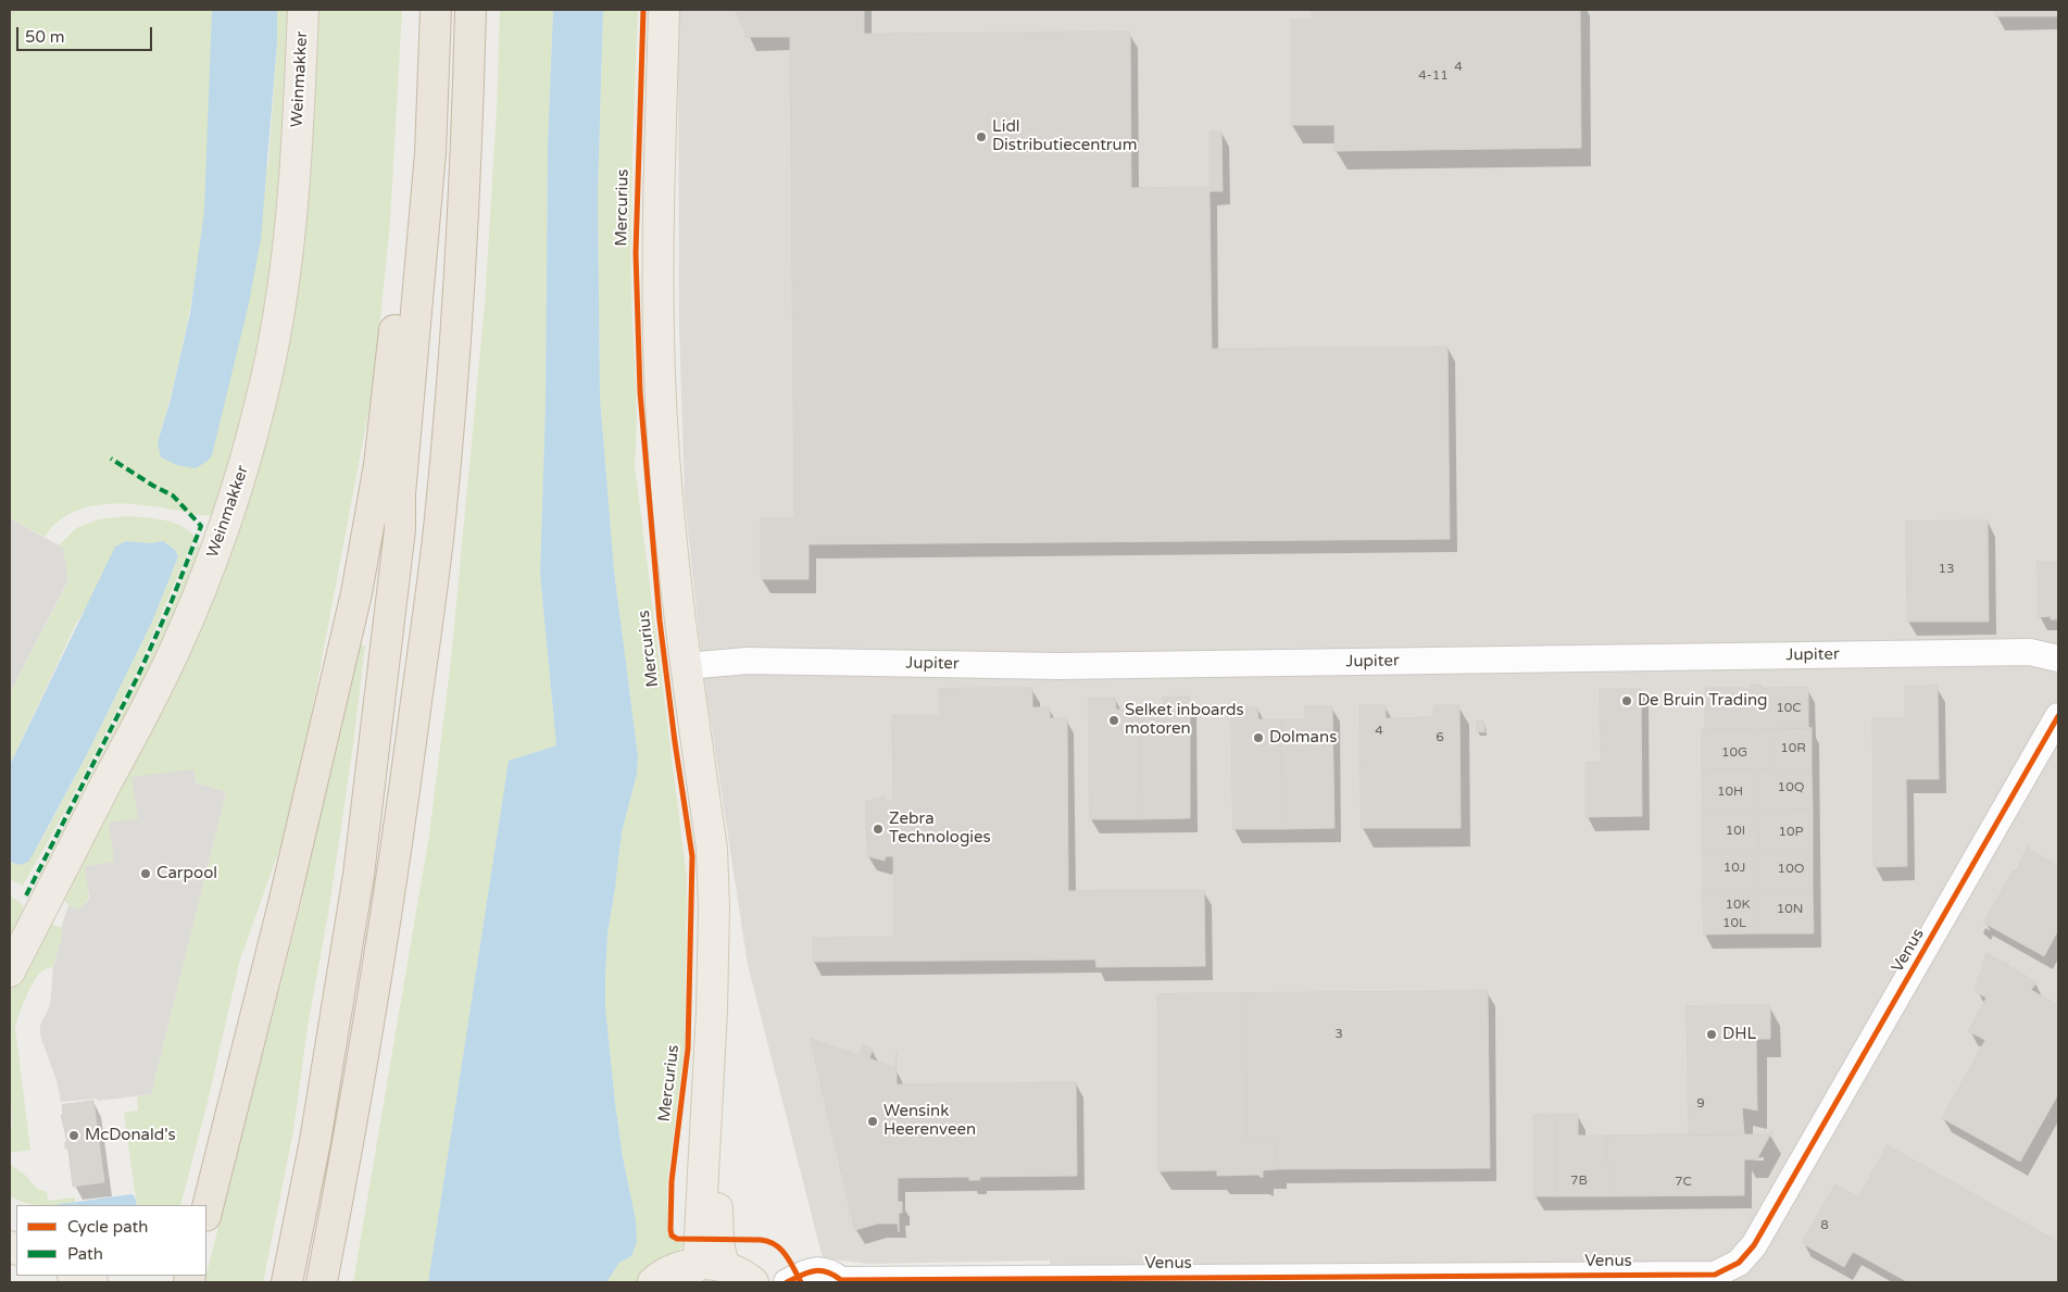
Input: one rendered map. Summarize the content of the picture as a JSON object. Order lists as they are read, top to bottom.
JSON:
{
  "streets": {
    "main road": ["Weinmakker"],
    "street": ["Jupiter", "Venus"],
    "cycle path": ["Mercurius"]
  },
  "places": [
    "Lidl Distributiecentrum",
    "De Bruin Trading",
    "Selket inboards motoren",
    "Dolmans",
    "Zebra Technologies",
    "Carpool",
    "DHL",
    "Wensink Heerenveen",
    "McDonald's"
  ],
  "house_numbers": [
    "4",
    "4-11",
    "13",
    "10C",
    "4",
    "6",
    "10R",
    "10G",
    "10Q",
    "10H",
    "10I",
    "10P",
    "10J",
    "10O",
    "10K",
    "10N",
    "10L",
    "3",
    "9",
    "7B",
    "7C",
    "8"
  ],
  "legend": ["Cycle path", "Path"],
  "scale_bar": "50 m"
}
